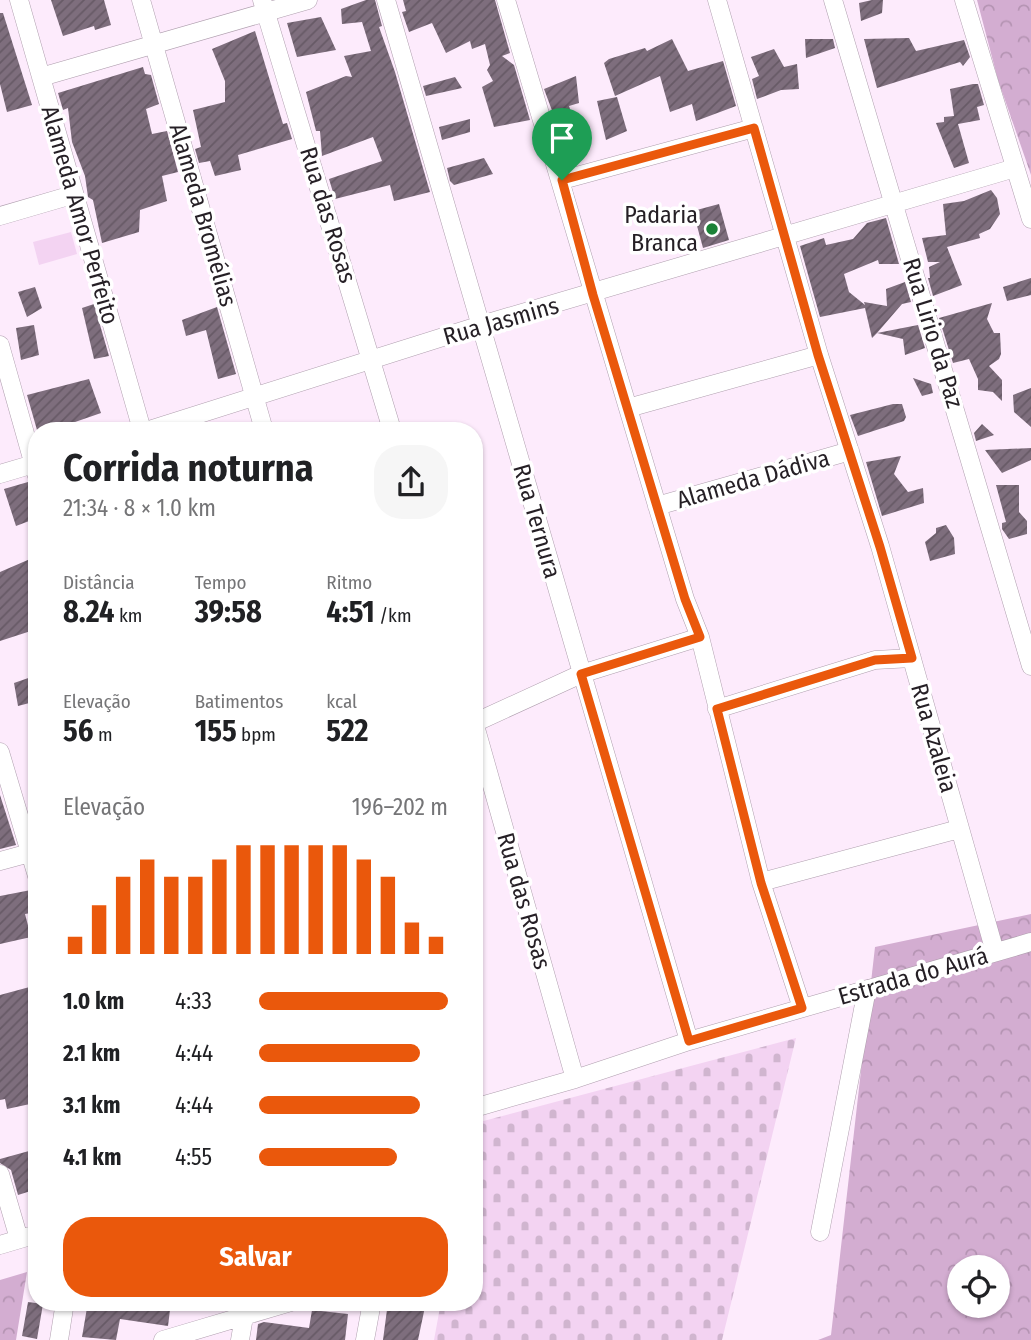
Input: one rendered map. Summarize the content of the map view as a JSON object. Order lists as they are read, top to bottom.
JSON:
{
  "streets": {
    "street": [
      "Alameda Amor Perfeito",
      "Alameda Bromélias",
      "Rua das Rosas",
      "Rua Jasmins",
      "Rua Lirio da Paz",
      "Alameda Dádiva",
      "Rua Ternura",
      "Rua Azaleia",
      "Estrada do Aurá"
    ]
  },
  "crossings": [
    ["Alameda Bromélias", "Rua Jasmins"],
    ["Rua das Rosas", "Rua Jasmins"],
    ["Rua das Rosas", "Estrada do Aurá"],
    ["Rua Jasmins", "Rua Lirio da Paz"],
    ["Rua Jasmins", "Rua Ternura"],
    ["Rua Jasmins", "Rua Azaleia"],
    ["Alameda Dádiva", "Rua Azaleia"],
    ["Rua Ternura", "Estrada do Aurá"],
    ["Rua Azaleia", "Estrada do Aurá"]
  ],
  "places": ["Padaria Branca"],
  "page": {
    "heading": ["Corrida noturna", "21:34 · 8 × 1.0 km"],
    "stats": [
      ["Distância", "8.24 km"],
      ["Tempo", "39:58"],
      ["Ritmo", "4:51 /km"],
      ["Elevação", "56 m"],
      ["Batimentos", "155 bpm"],
      ["kcal", "522"]
    ],
    "chart": ["Elevação", "196–202 m"],
    "list": [
      {
        "name": "1.0 km",
        "note": "4:33"
      },
      {
        "name": "2.1 km",
        "note": "4:44"
      },
      {
        "name": "3.1 km",
        "note": "4:44"
      },
      {
        "name": "4.1 km",
        "note": "4:55"
      }
    ],
    "buttons": "Salvar"
  }
}
